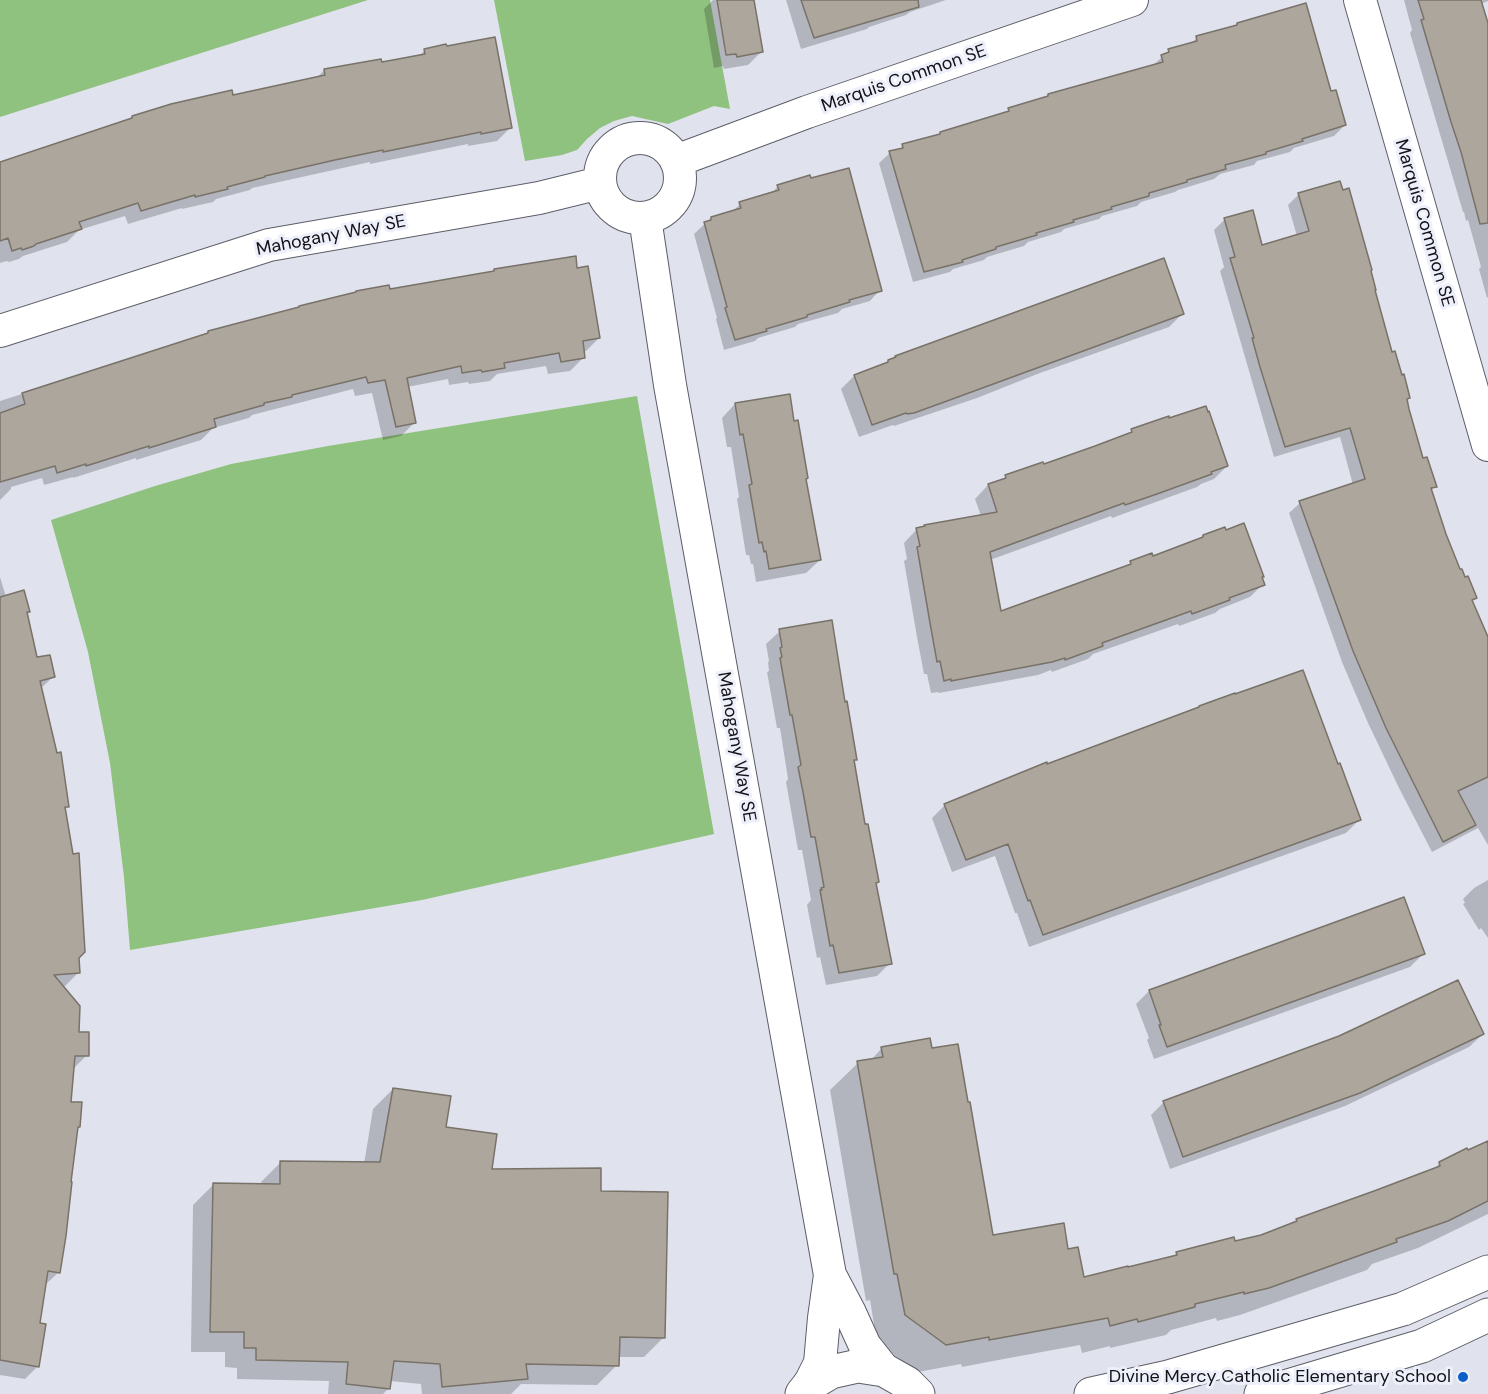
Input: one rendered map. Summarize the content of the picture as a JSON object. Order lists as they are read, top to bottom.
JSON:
{
  "streets": {
    "street": ["Marquis Common SE", "Mahogany Way SE"]
  },
  "crossings": [
    ["Marquis Common SE", "Mahogany Way SE"]
  ],
  "places": ["Divine Mercy Catholic Elementary School"]
}
